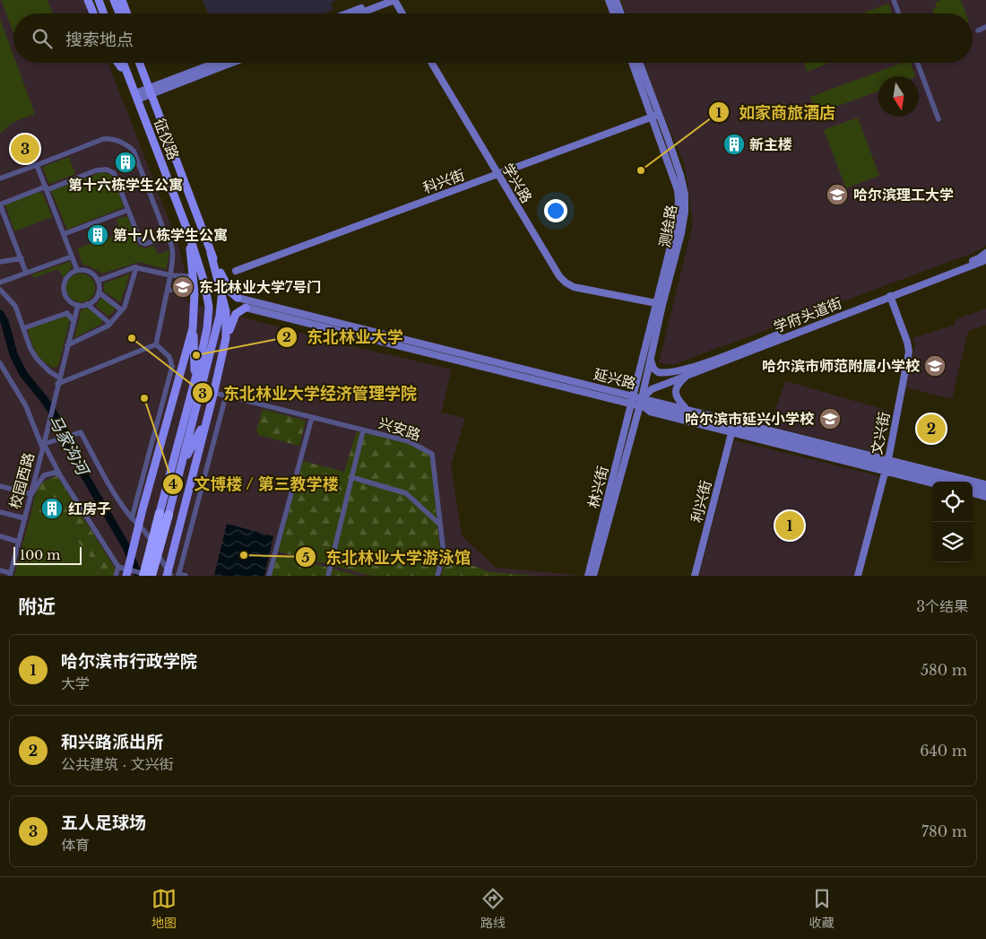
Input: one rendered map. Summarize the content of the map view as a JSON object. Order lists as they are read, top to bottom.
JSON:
{
  "streets": {
    "main road": [
      "征仪路",
      "科兴街",
      "学兴路",
      "测绘路",
      "学府头道街",
      "延兴路",
      "文兴街",
      "林兴街",
      "利兴街"
    ],
    "street": ["兴安路", "校园西路"]
  },
  "crossings": [
    ["科兴街", "学兴路"],
    ["科兴街", "测绘路"],
    ["学兴路", "测绘路"],
    ["测绘路", "学府头道街"],
    ["测绘路", "延兴路"],
    ["测绘路", "林兴街"],
    ["学府头道街", "延兴路"],
    ["学府头道街", "文兴街"],
    ["延兴路", "文兴街"],
    ["延兴路", "林兴街"],
    ["延兴路", "利兴街"]
  ],
  "water": ["马家沟河"],
  "places": {
    "building": [
      "新主楼",
      "第十六栋学生公寓",
      "第十八栋学生公寓",
      "红房子"
    ],
    "other": [
      "如家商旅酒店",
      "东北林业大学经济管理学院",
      "东北林业大学",
      "文博楼 / 第三教学楼",
      "东北林业大学游泳馆"
    ],
    "school or university": [
      "哈尔滨理工大学",
      "东北林业大学7号门",
      "哈尔滨市师范附属小学校",
      "哈尔滨市延兴小学校"
    ]
  },
  "scale_bar": "100 m",
  "north": "bottom",
  "page": {
    "search": "搜索地点",
    "pins": ["3", "2", "1"],
    "scale": "100 m",
    "heading": ["附近", "3个结果"],
    "list": [
      {
        "mark": "1",
        "name": "哈尔滨市行政学院",
        "note": "大学",
        "value": "580 m"
      },
      {
        "mark": "2",
        "name": "和兴路派出所",
        "note": "公共建筑 · 文兴街",
        "value": "640 m"
      },
      {
        "mark": "3",
        "name": "五人足球场",
        "note": "体育",
        "value": "780 m"
      }
    ],
    "nav": ["地图", "路线", "收藏"]
  }
}
